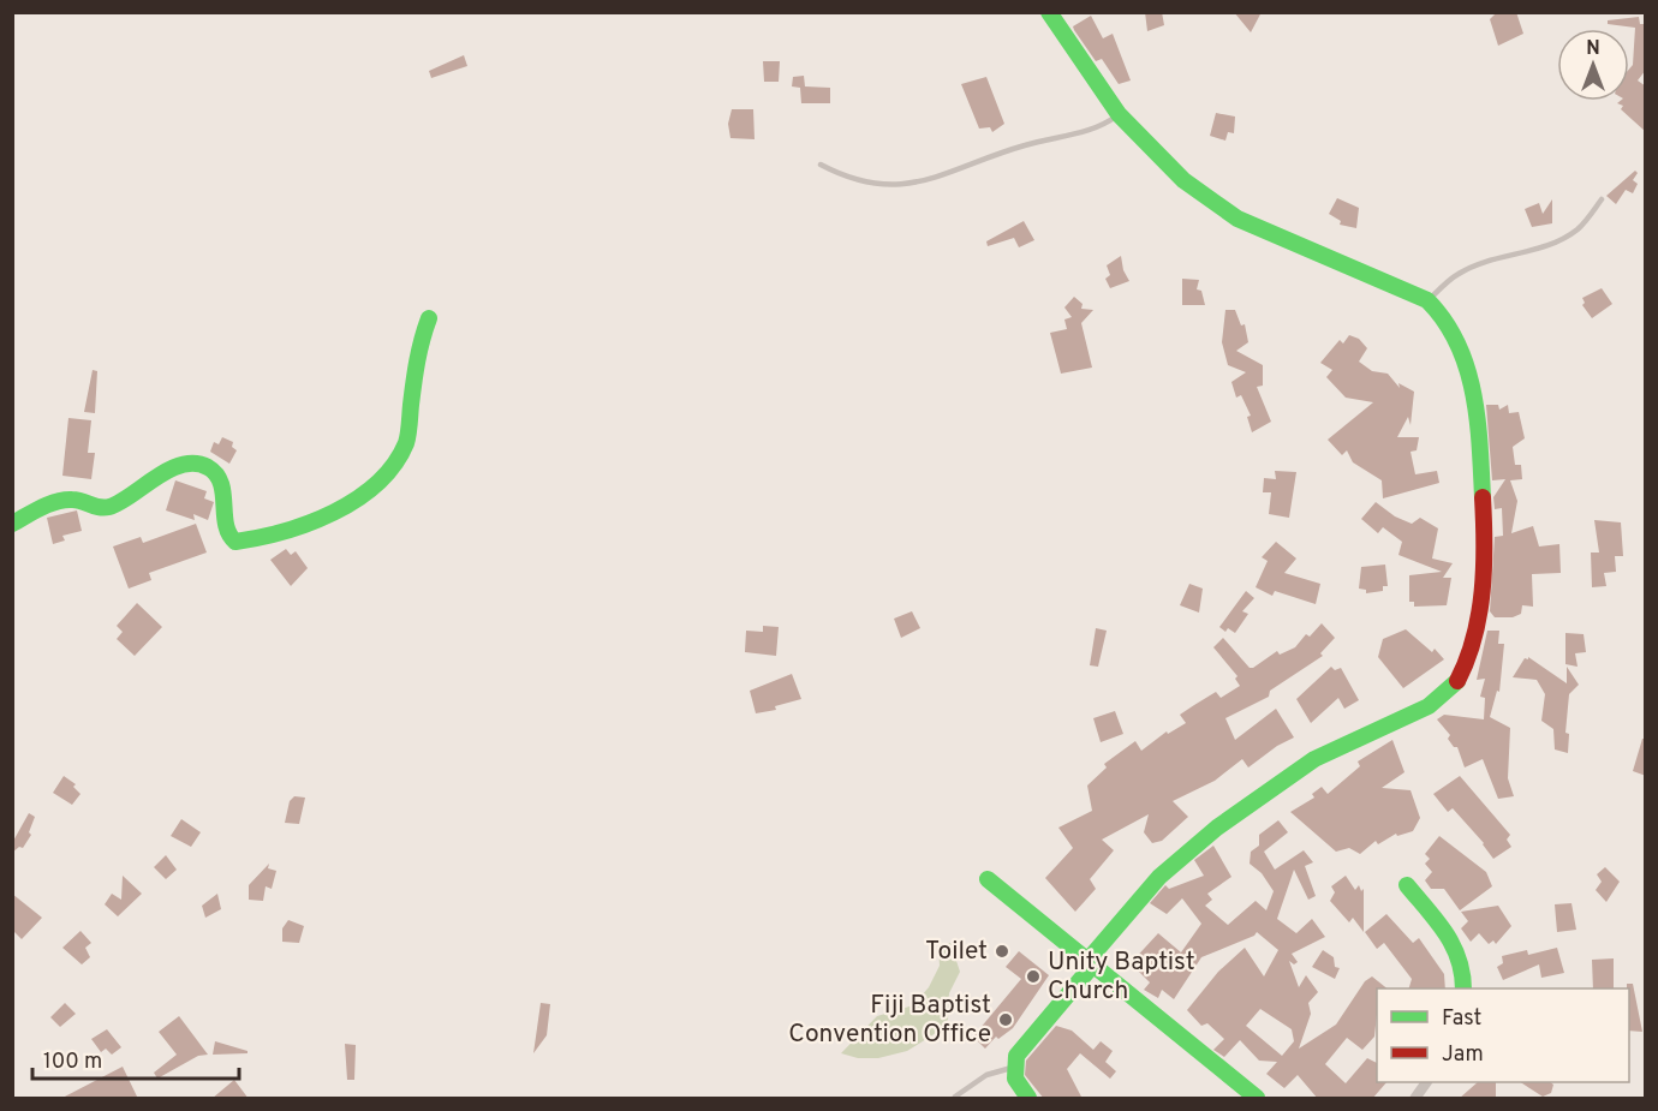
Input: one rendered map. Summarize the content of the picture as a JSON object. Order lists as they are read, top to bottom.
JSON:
{
  "places": ["Toilet", "Unity Baptist Church", "Fiji Baptist Convention Office"],
  "legend": ["Fast", "Jam"],
  "scale_bar": "100 m",
  "north": "top"
}
